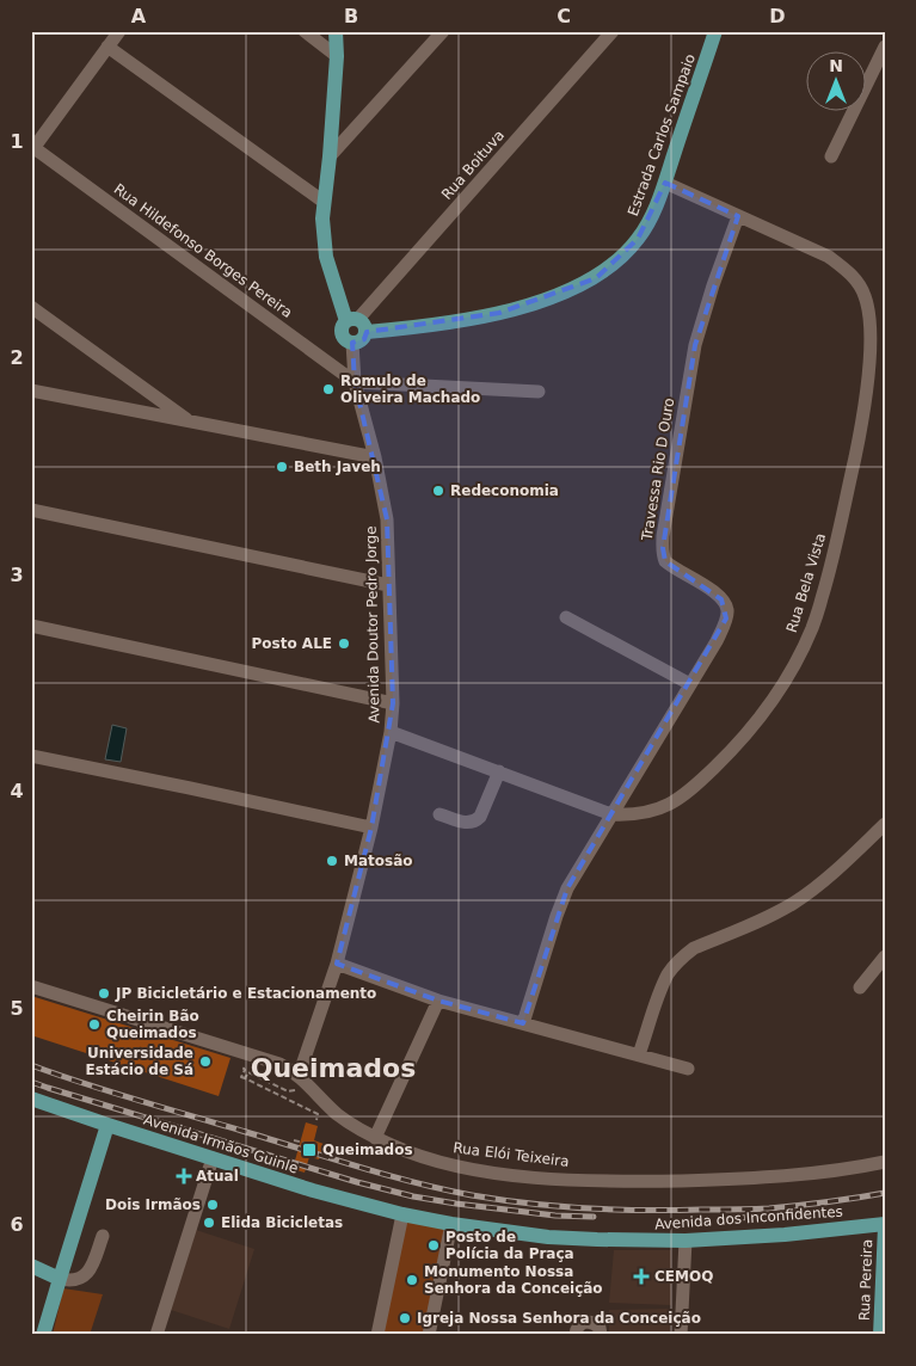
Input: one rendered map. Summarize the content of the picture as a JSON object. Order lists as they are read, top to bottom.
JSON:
{
  "streets": {
    "main road": [
      "Estrada Carlos Sampaio",
      "Avenida Doutor Pedro Jorge",
      "Avenida Irmãos Guinle",
      "Avenida dos Inconfidentes",
      "Rua Pereira"
    ],
    "street": [
      "Rua Boituva",
      "Rua Hildefonso Borges Pereira",
      "Travessa Rio D Ouro",
      "Rua Bela Vista",
      "Rua Elói Teixeira"
    ]
  },
  "crossings": [
    ["Estrada Carlos Sampaio", "Rua Boituva"],
    ["Estrada Carlos Sampaio", "Rua Bela Vista"],
    ["Estrada Carlos Sampaio", "Avenida Doutor Pedro Jorge"],
    ["Rua Boituva", "Avenida Doutor Pedro Jorge"],
    ["Rua Hildefonso Borges Pereira", "Avenida Doutor Pedro Jorge"],
    ["Travessa Rio D Ouro", "Rua Bela Vista"],
    ["Rua Bela Vista", "Avenida Doutor Pedro Jorge"],
    ["Avenida Doutor Pedro Jorge", "Rua Elói Teixeira"],
    ["Avenida Irmãos Guinle", "Avenida dos Inconfidentes"],
    ["Avenida dos Inconfidentes", "Rua Pereira"]
  ],
  "districts": ["Queimados"],
  "places": {
    "other": [
      "Romulo de Oliveira Machado",
      "Beth Javeh",
      "Redeconomia",
      "Posto ALE",
      "Matosão",
      "JP Bicicletário e Estacionamento",
      "Cheirin Bão Queimados",
      "Universidade Estácio de Sá",
      "Dois Irmãos",
      "Elida Bicicletas",
      "Posto de Polícia da Praça",
      "Monumento Nossa Senhora da Conceição",
      "Igreja Nossa Senhora da Conceição"
    ],
    "transit": ["Queimados"],
    "health": ["Atual", "CEMOQ"]
  },
  "north": "top",
  "grid": {
    "columns": [
      "A",
      "B",
      "C",
      "D"
    ],
    "rows": [
      "1",
      "2",
      "3",
      "4",
      "5",
      "6"
    ]
  }
}
